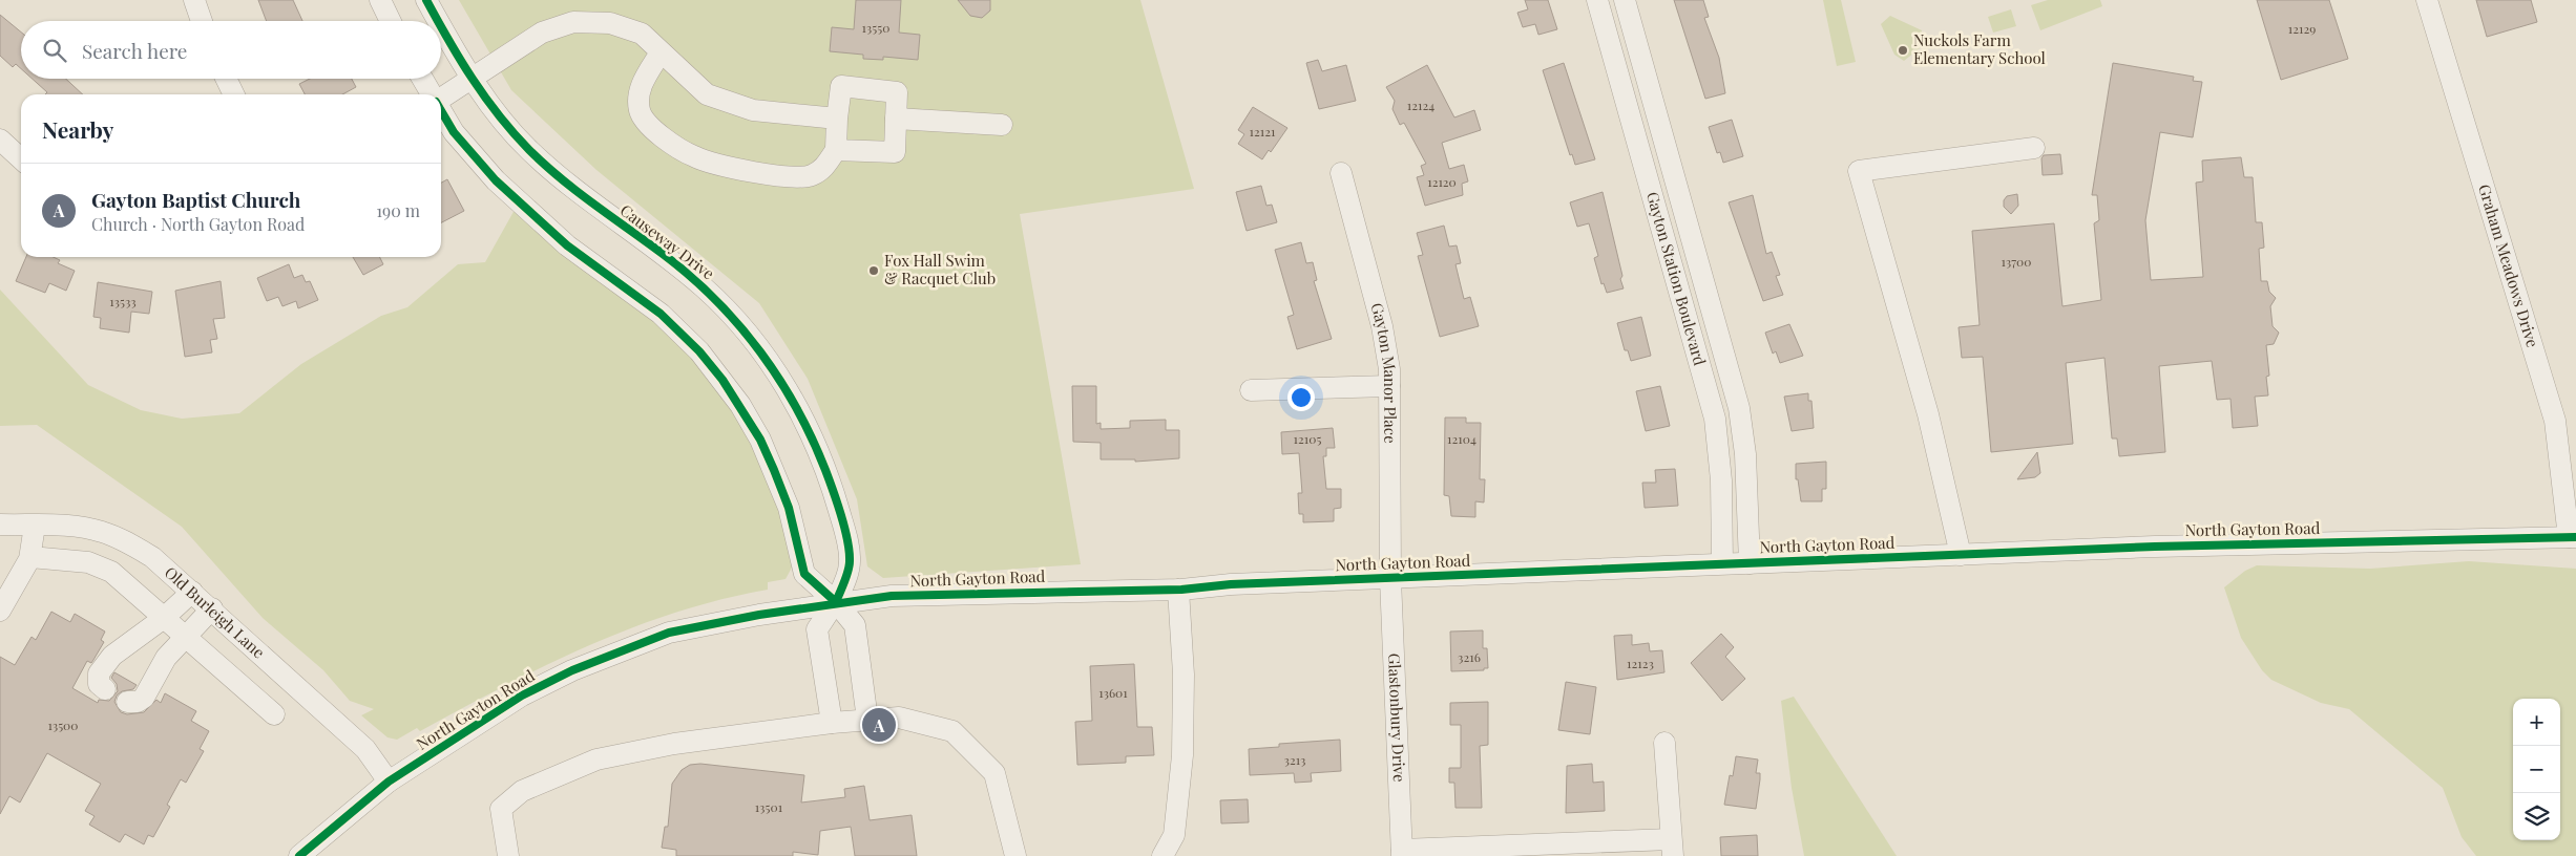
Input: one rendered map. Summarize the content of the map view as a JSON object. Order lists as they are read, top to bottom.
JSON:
{
  "streets": {
    "street": [
      "Causeway Drive",
      "Graham Meadows Drive",
      "Gayton Station Boulevard",
      "Gayton Manor Place",
      "North Gayton Road",
      "Old Burleigh Lane",
      "Glastonbury Drive"
    ]
  },
  "crossings": [
    ["Causeway Drive", "North Gayton Road"],
    ["Graham Meadows Drive", "North Gayton Road"],
    ["Gayton Station Boulevard", "North Gayton Road"],
    ["Gayton Manor Place", "North Gayton Road"],
    ["Gayton Manor Place", "Glastonbury Drive"],
    ["North Gayton Road", "Old Burleigh Lane"],
    ["North Gayton Road", "Glastonbury Drive"]
  ],
  "places": ["Nuckols Farm Elementary School", "Fox Hall Swim & Racquet Club"],
  "house_numbers": [
    "13550",
    "12129",
    "12124",
    "12121",
    "12120",
    "13700",
    "13533",
    "12105",
    "12104",
    "3216",
    "12123",
    "13601",
    "13500",
    "3213",
    "13501"
  ],
  "page": {
    "search": "Search here",
    "heading": "Nearby",
    "list": [
      {
        "mark": "A",
        "name": "Gayton Baptist Church",
        "note": "Church · North Gayton Road",
        "value": "190 m"
      }
    ],
    "map_buttons": ["+", "−"],
    "pins": "A"
  }
}
